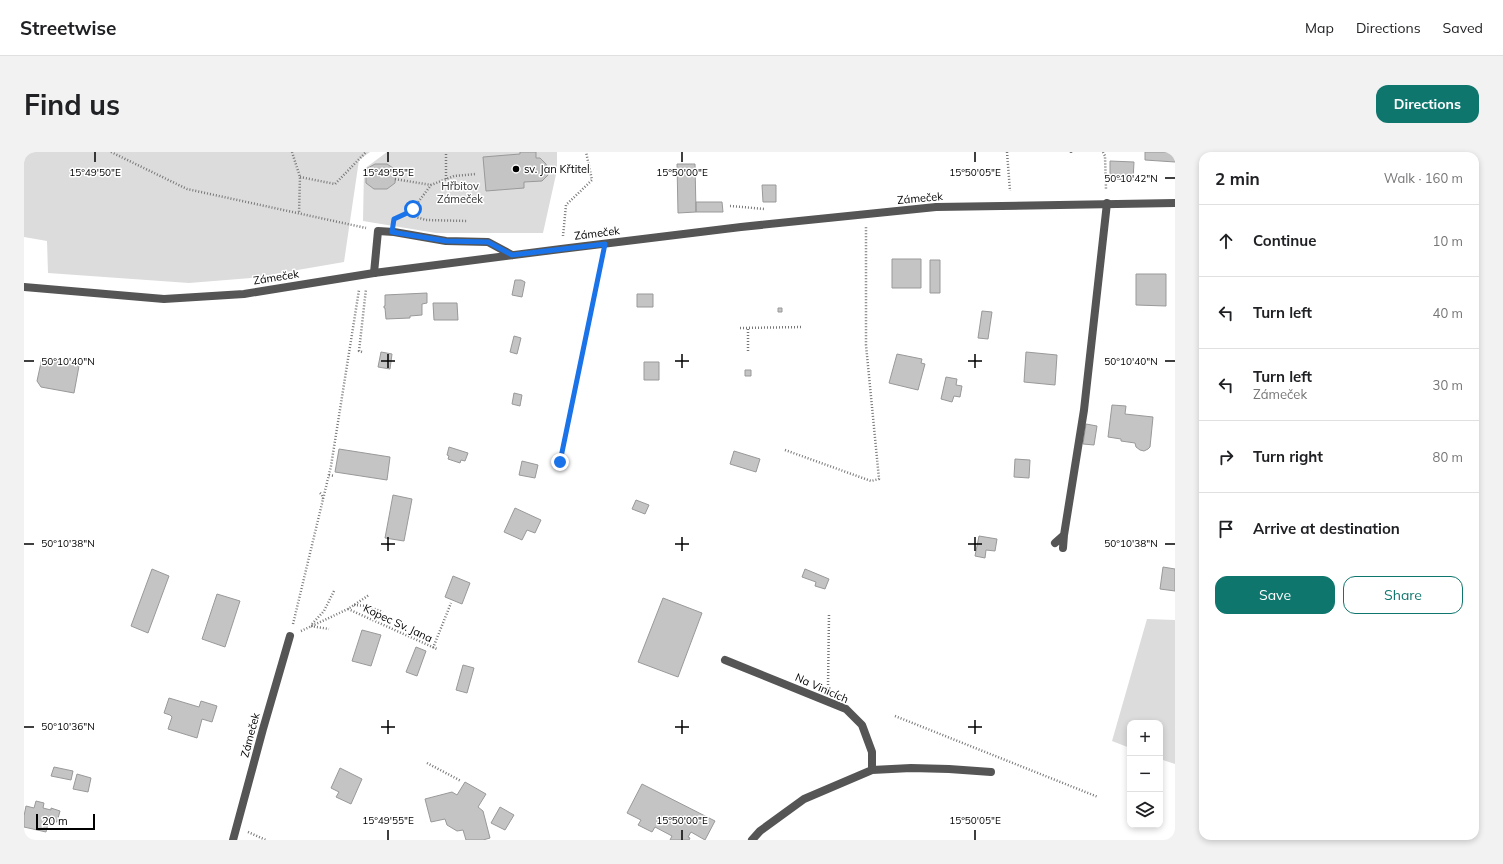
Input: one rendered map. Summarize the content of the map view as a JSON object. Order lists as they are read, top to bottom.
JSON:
{
  "streets": {
    "street": ["Zámeček", "Na Vinicích"],
    "path": ["Kopec Sv. Jana"]
  },
  "parks": ["Hřbitov Zámeček"],
  "places": ["sv. Jan Křtitel"],
  "scale_bar": "20 m",
  "page": {
    "header": "Streetwise",
    "nav": ["Map", "Directions", "Saved"],
    "buttons": [
      "Directions",
      ["Save", "Share"]
    ],
    "title": "Find us",
    "heading": ["2 min", "Walk · 160 m"],
    "list": [
      ["Continue", "10 m"],
      ["Turn left", "40 m"],
      ["Turn left", "Zámeček", "30 m"],
      ["Turn right", "80 m"],
      "Arrive at destination"
    ],
    "map_buttons": ["+", "−"],
    "scale": "20 m"
  },
  "coordinates": [
    "15°49'50\"E",
    "15°49'55\"E",
    "15°50'00\"E",
    "15°50'05\"E",
    "50°10'42\"N",
    "50°10'40\"N",
    "50°10'38\"N",
    "50°10'36\"N"
  ]
}
